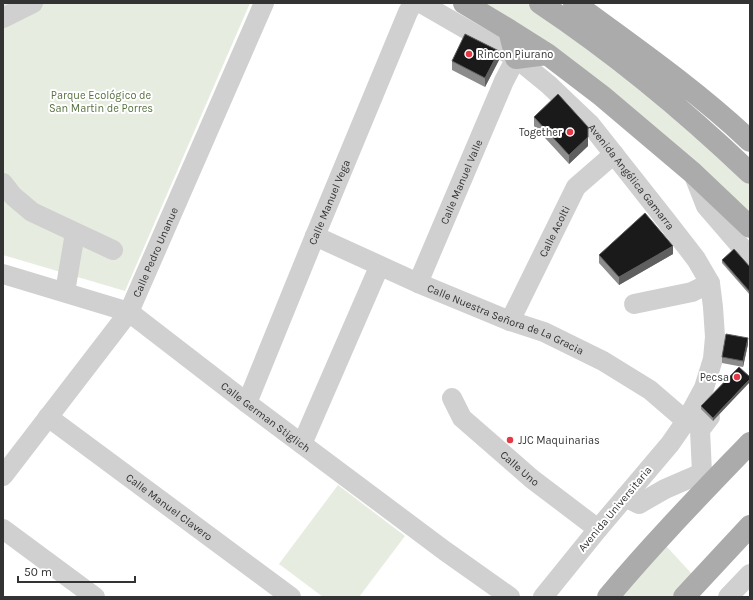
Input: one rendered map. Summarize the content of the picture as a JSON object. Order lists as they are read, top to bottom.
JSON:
{
  "streets": {
    "street": [
      "Avenida Angélica Gamarra",
      "Calle Manuel Valle",
      "Calle Manuel Vega",
      "Calle Acolti",
      "Calle Pedro Unanue",
      "Calle Nuestra Señora de La Gracia",
      "Calle German Stiglich",
      "Calle Uno",
      "Calle Manuel Clavero",
      "Avenida Universitaria"
    ]
  },
  "crossings": [
    ["Avenida Angélica Gamarra", "Calle Manuel Valle"],
    ["Avenida Angélica Gamarra", "Calle Acolti"],
    ["Avenida Angélica Gamarra", "Calle Nuestra Señora de La Gracia"],
    ["Avenida Angélica Gamarra", "Avenida Universitaria"],
    ["Calle Manuel Valle", "Calle Nuestra Señora de La Gracia"],
    ["Calle Manuel Vega", "Calle Nuestra Señora de La Gracia"],
    ["Calle Manuel Vega", "Calle German Stiglich"],
    ["Calle Acolti", "Calle Nuestra Señora de La Gracia"],
    ["Calle Pedro Unanue", "Calle German Stiglich"],
    ["Calle Pedro Unanue", "Calle Manuel Clavero"],
    ["Calle Nuestra Señora de La Gracia", "Avenida Universitaria"],
    ["Calle Uno", "Avenida Universitaria"]
  ],
  "parks": ["Parque Ecológico de San Martin de Porres"],
  "places": [
    "Rincon Piurano",
    "Together",
    "Pecsa",
    "JJC Maquinarias"
  ],
  "scale_bar": "50 m"
}
